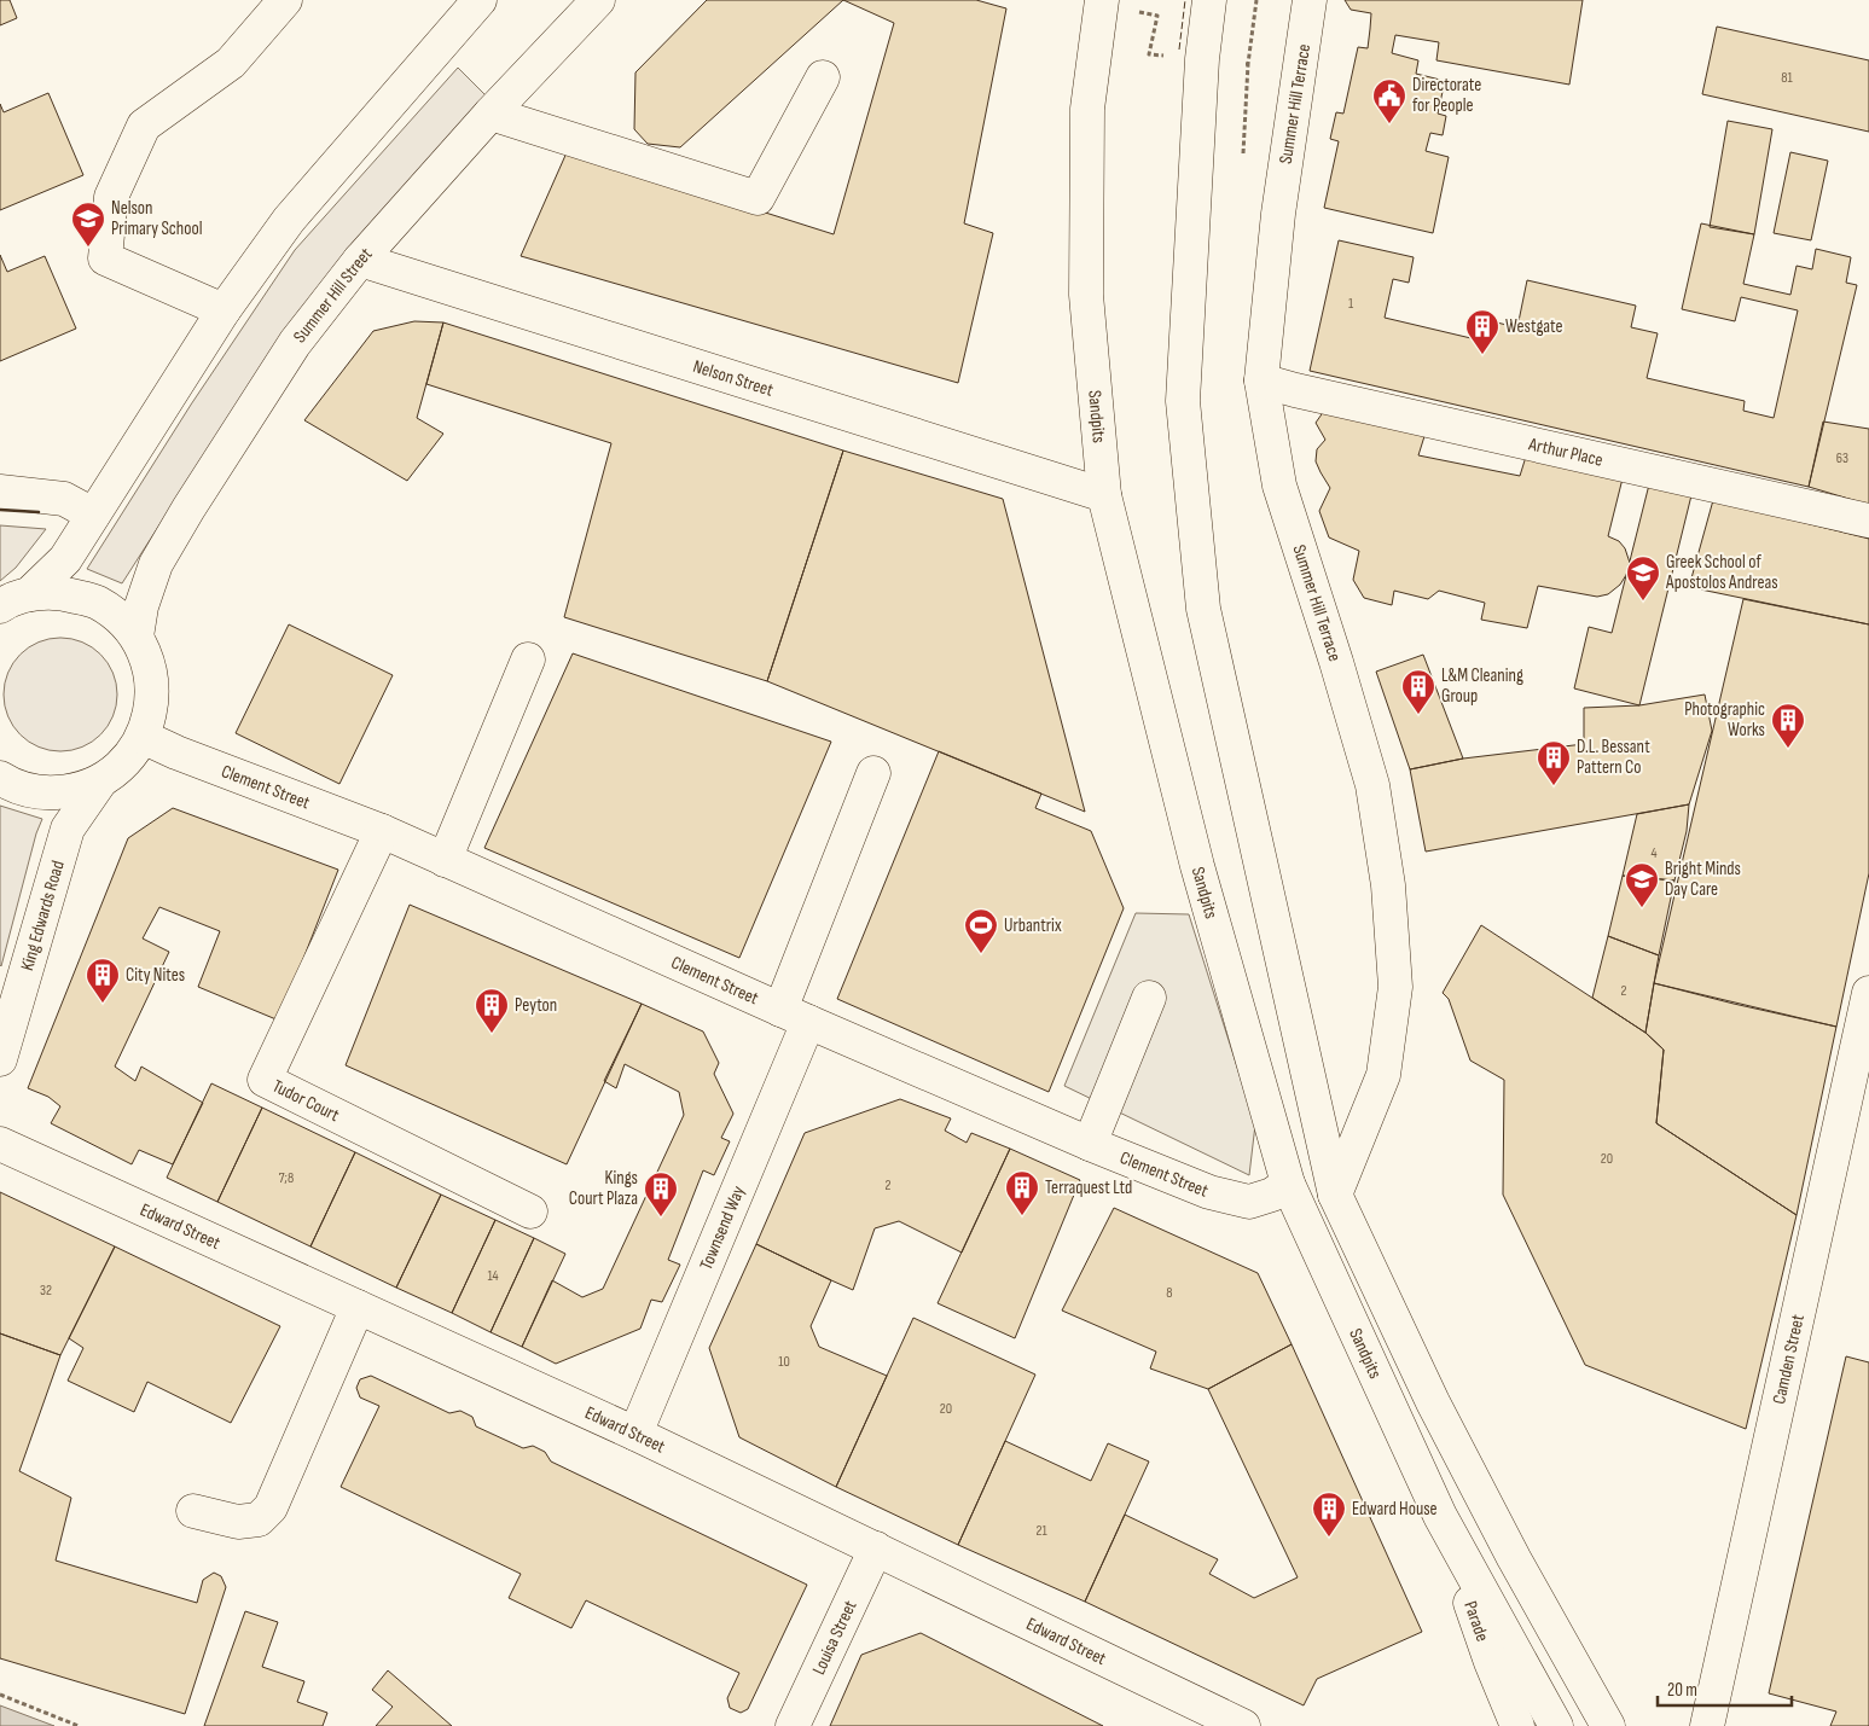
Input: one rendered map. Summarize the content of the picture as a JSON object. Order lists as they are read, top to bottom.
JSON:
{
  "streets": {
    "street": [
      "Summer Hill Terrace",
      "Summer Hill Street",
      "Nelson Street",
      "Sandpits",
      "Arthur Place",
      "Clement Street",
      "King Edwards Road",
      "Tudor Court",
      "Edward Street",
      "Townsend Way",
      "Camden Street",
      "Parade",
      "Louisa Street"
    ]
  },
  "crossings": [
    ["Summer Hill Terrace", "Arthur Place"],
    ["Summer Hill Street", "Nelson Street"],
    ["Nelson Street", "Sandpits"],
    ["Sandpits", "Clement Street"],
    ["Sandpits", "Parade"],
    ["Clement Street", "Tudor Court"],
    ["Clement Street", "Townsend Way"],
    ["Edward Street", "Townsend Way"],
    ["Edward Street", "Louisa Street"]
  ],
  "places": {
    "public building": ["Directorate for People"],
    "school or university": ["Nelson Primary School", "Greek School of Apostolos Andreas", "Bright Minds Day Care"],
    "building": [
      "Westgate",
      "L&M Cleaning Group",
      "Photographic Works",
      "D.L. Bessant Pattern Co",
      "City Nites",
      "Peyton",
      "Terraquest Ltd",
      "Kings Court Plaza",
      "Edward House"
    ],
    "sports": ["Urbantrix"]
  },
  "house_numbers": [
    "81",
    "1",
    "63",
    "4",
    "2",
    "20",
    "7;8",
    "2",
    "14",
    "32",
    "8",
    "10",
    "20",
    "21"
  ],
  "scale_bar": "20 m"
}
